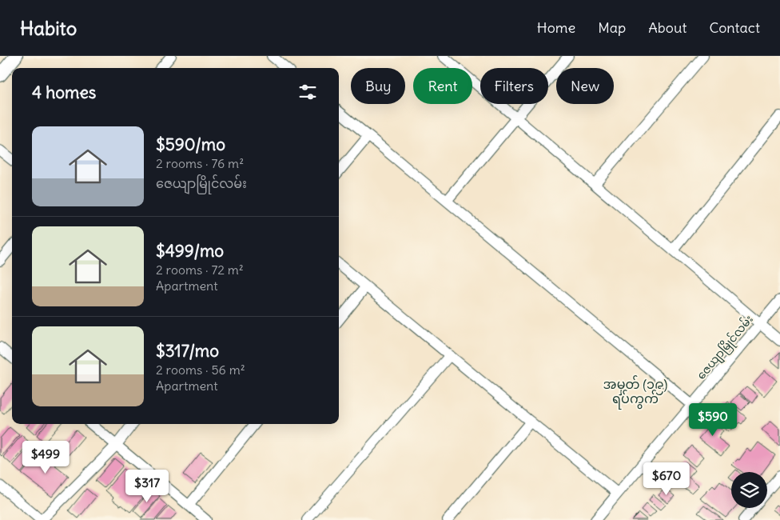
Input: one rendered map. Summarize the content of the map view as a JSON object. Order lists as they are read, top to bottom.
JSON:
{
  "streets": {
    "street": ["ဇေယျာမြိုင်လမ်း"]
  },
  "districts": ["အမှတ် (၁၉) ရပ်ကွက်"],
  "page": {
    "header": "Habito",
    "nav": [
      "Home",
      "Map",
      "About",
      "Contact"
    ],
    "chip": [
      "Buy",
      "Rent",
      "Filters",
      "New"
    ],
    "heading": "4 homes",
    "list": [
      {
        "name": "$590/mo",
        "note": "2 rooms · 76 m² · ဇေယျာမြိုင်လမ်း"
      },
      {
        "name": "$499/mo",
        "note": "2 rooms · 72 m² · Apartment"
      },
      {
        "name": "$317/mo",
        "note": "2 rooms · 56 m² · Apartment"
      }
    ],
    "price": [
      "$590",
      "$499",
      "$670",
      "$317"
    ]
  }
}
